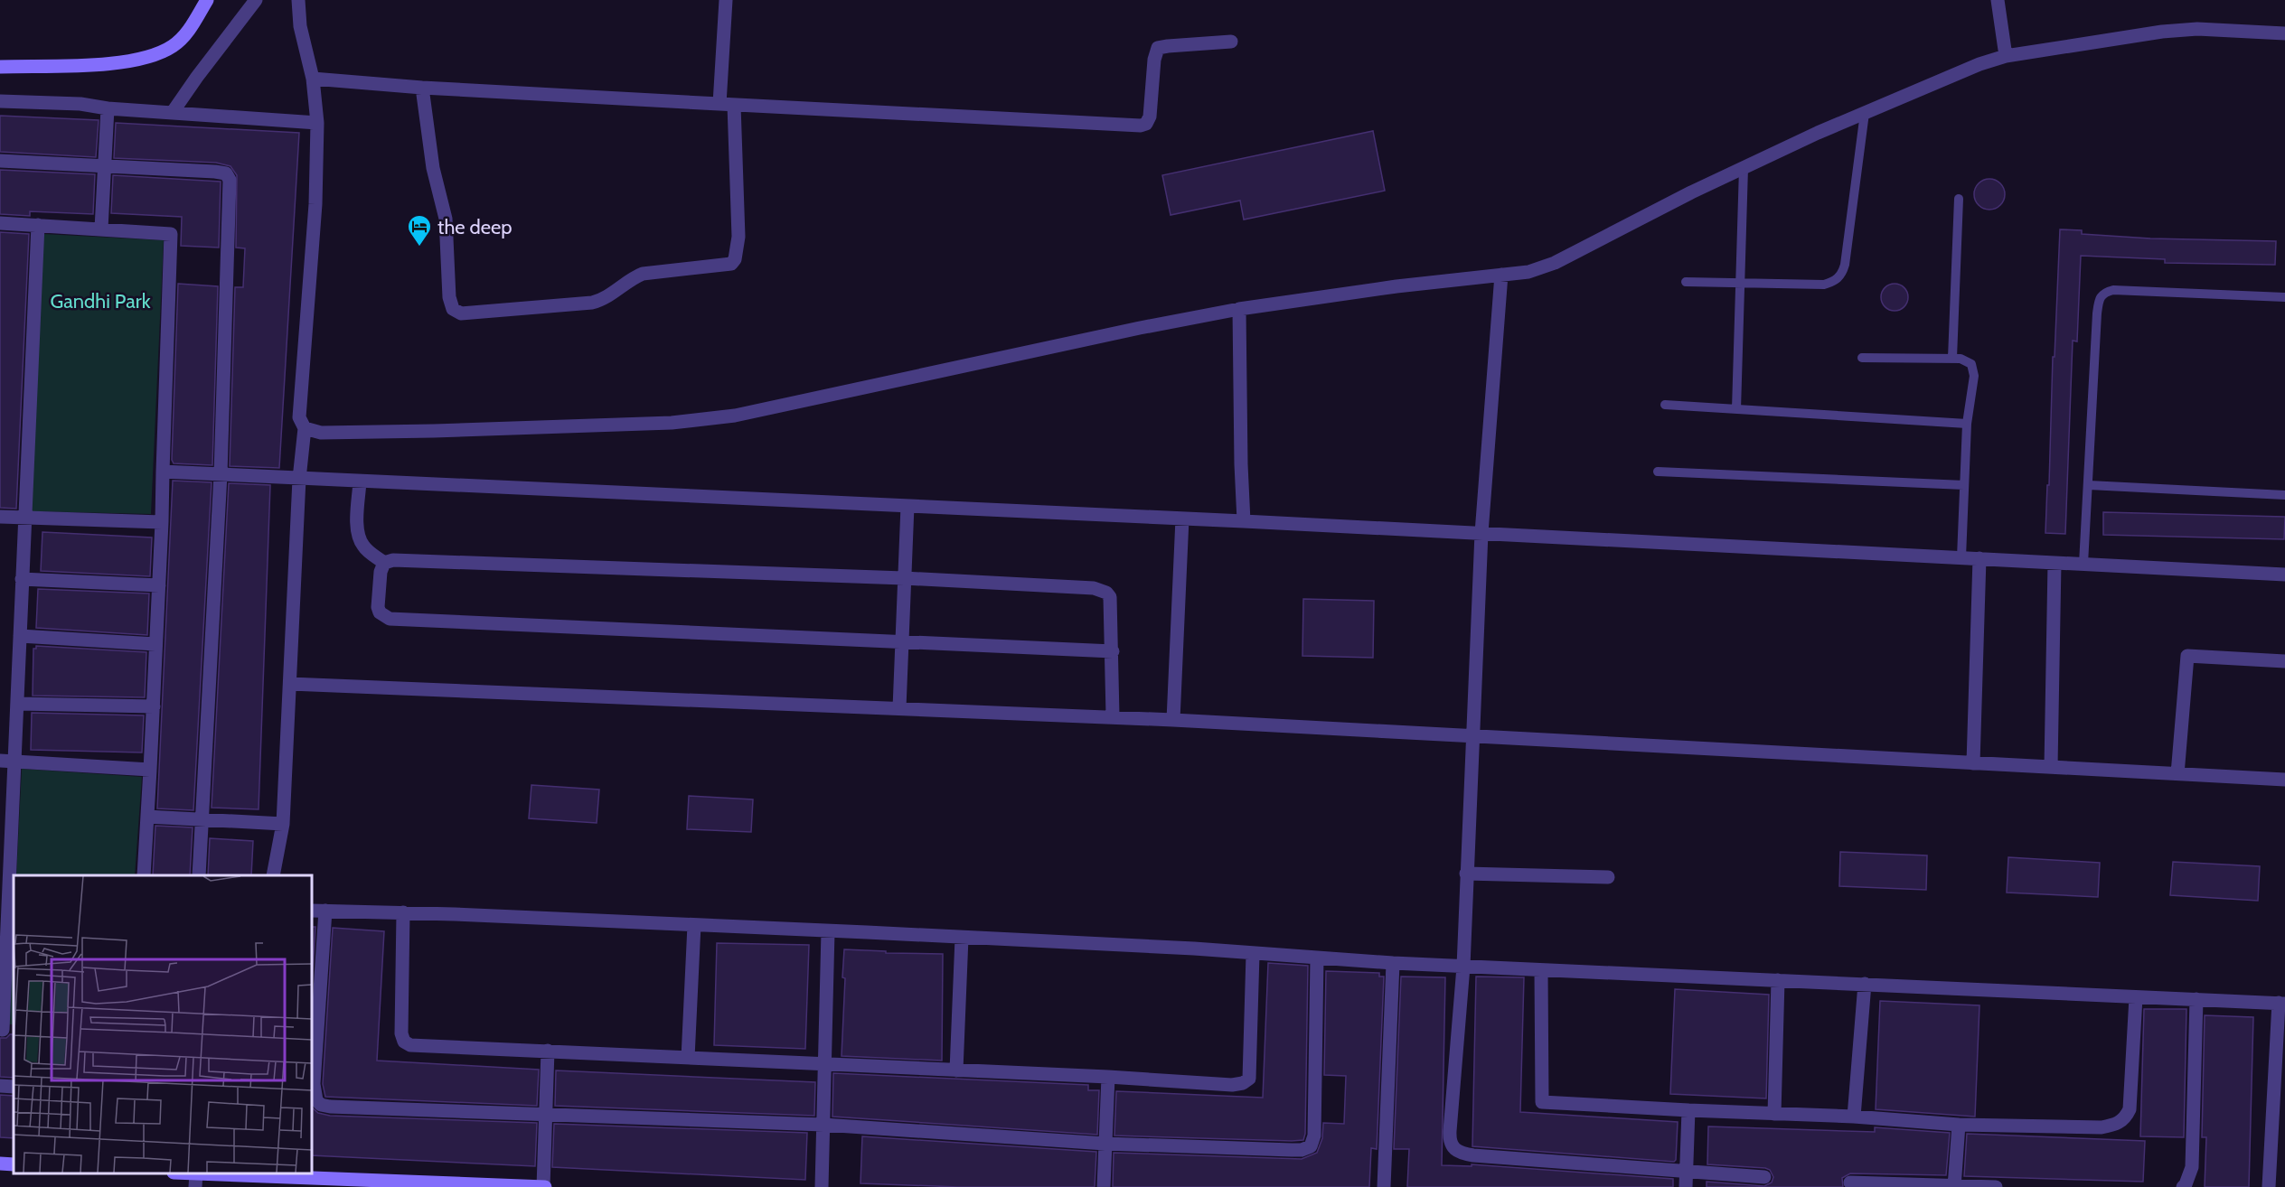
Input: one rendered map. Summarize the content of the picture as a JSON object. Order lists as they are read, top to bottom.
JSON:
{
  "parks": ["Gandhi Park"],
  "places": {
    "hotel": ["the deep"]
  }
}
